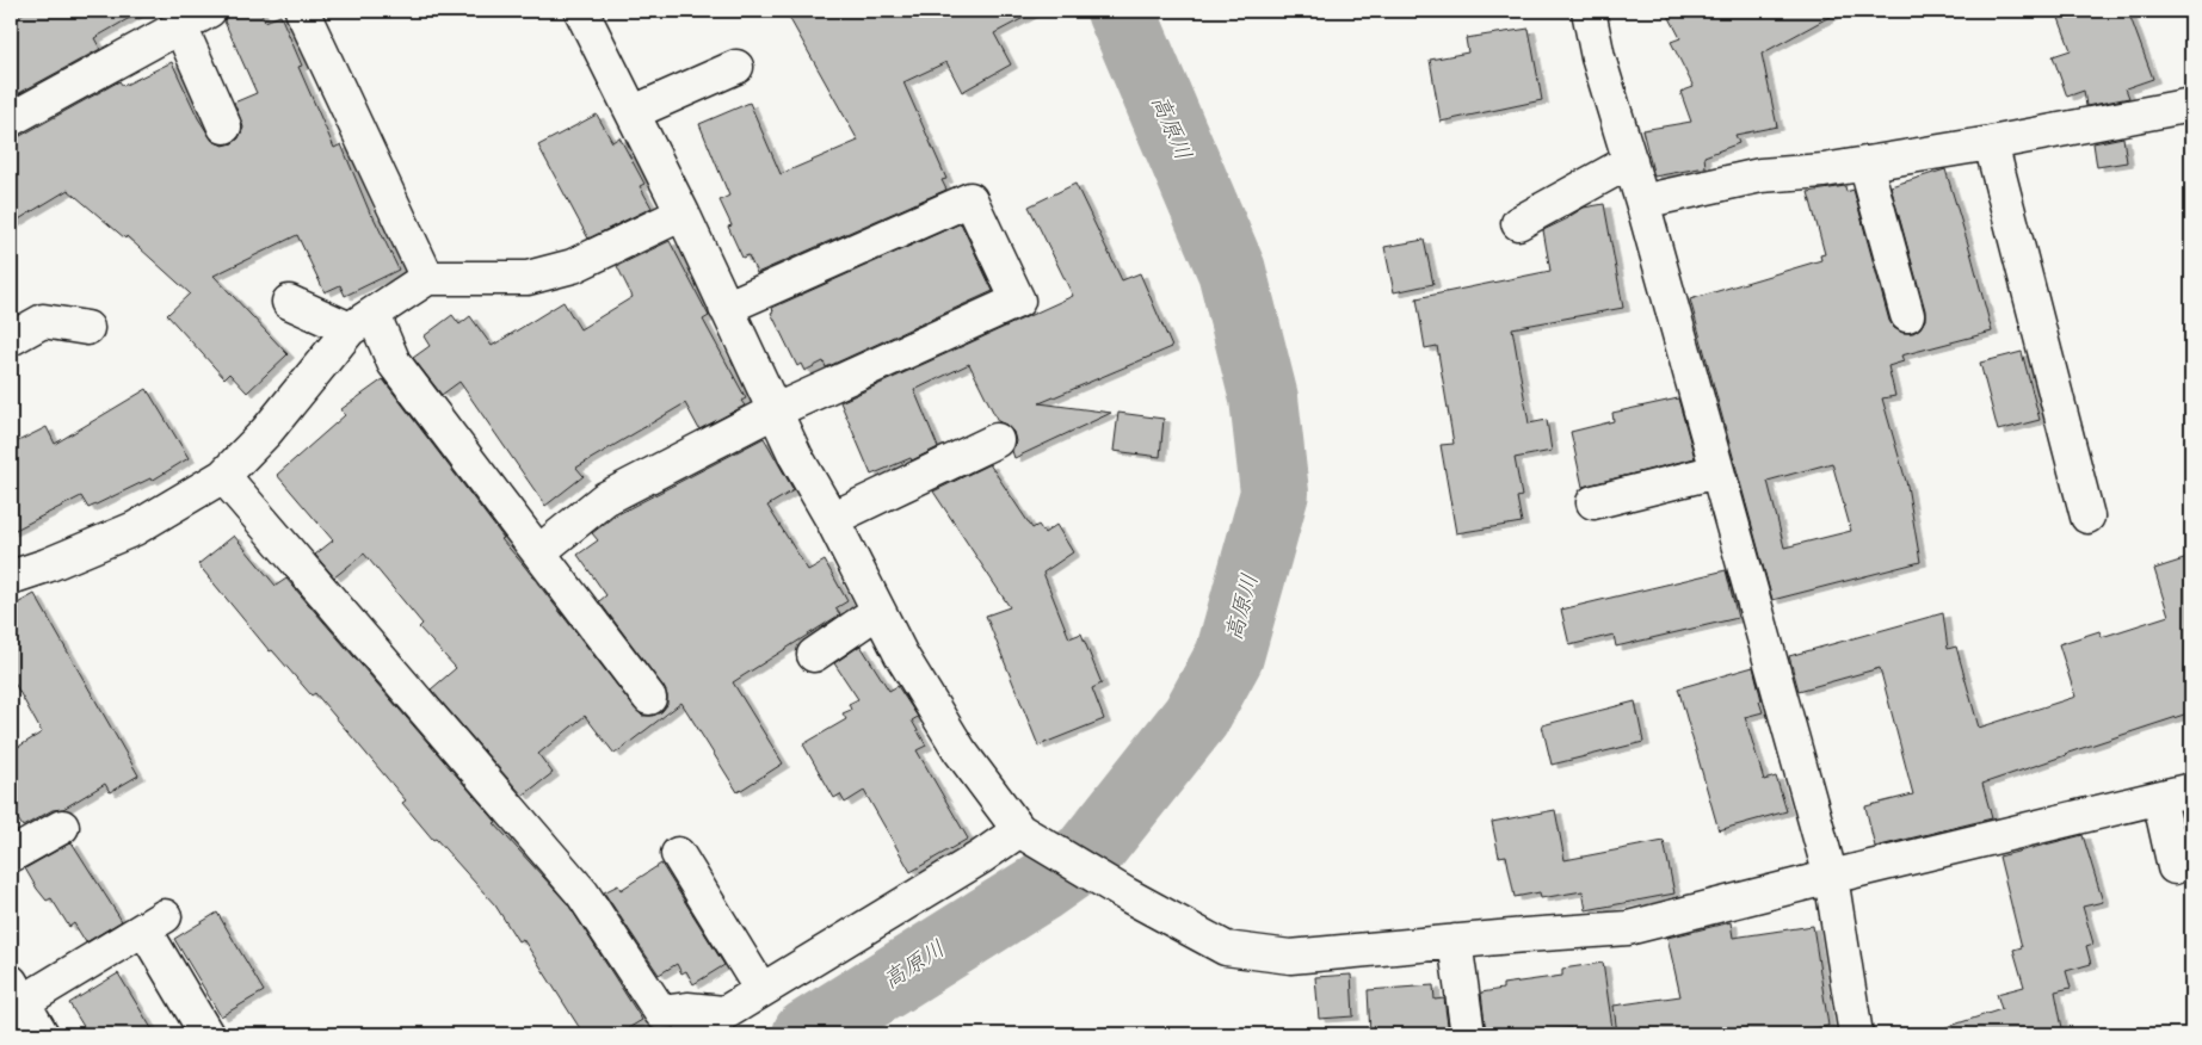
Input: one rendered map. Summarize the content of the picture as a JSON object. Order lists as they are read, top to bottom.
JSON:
{
  "water": ["高原川"]
}
